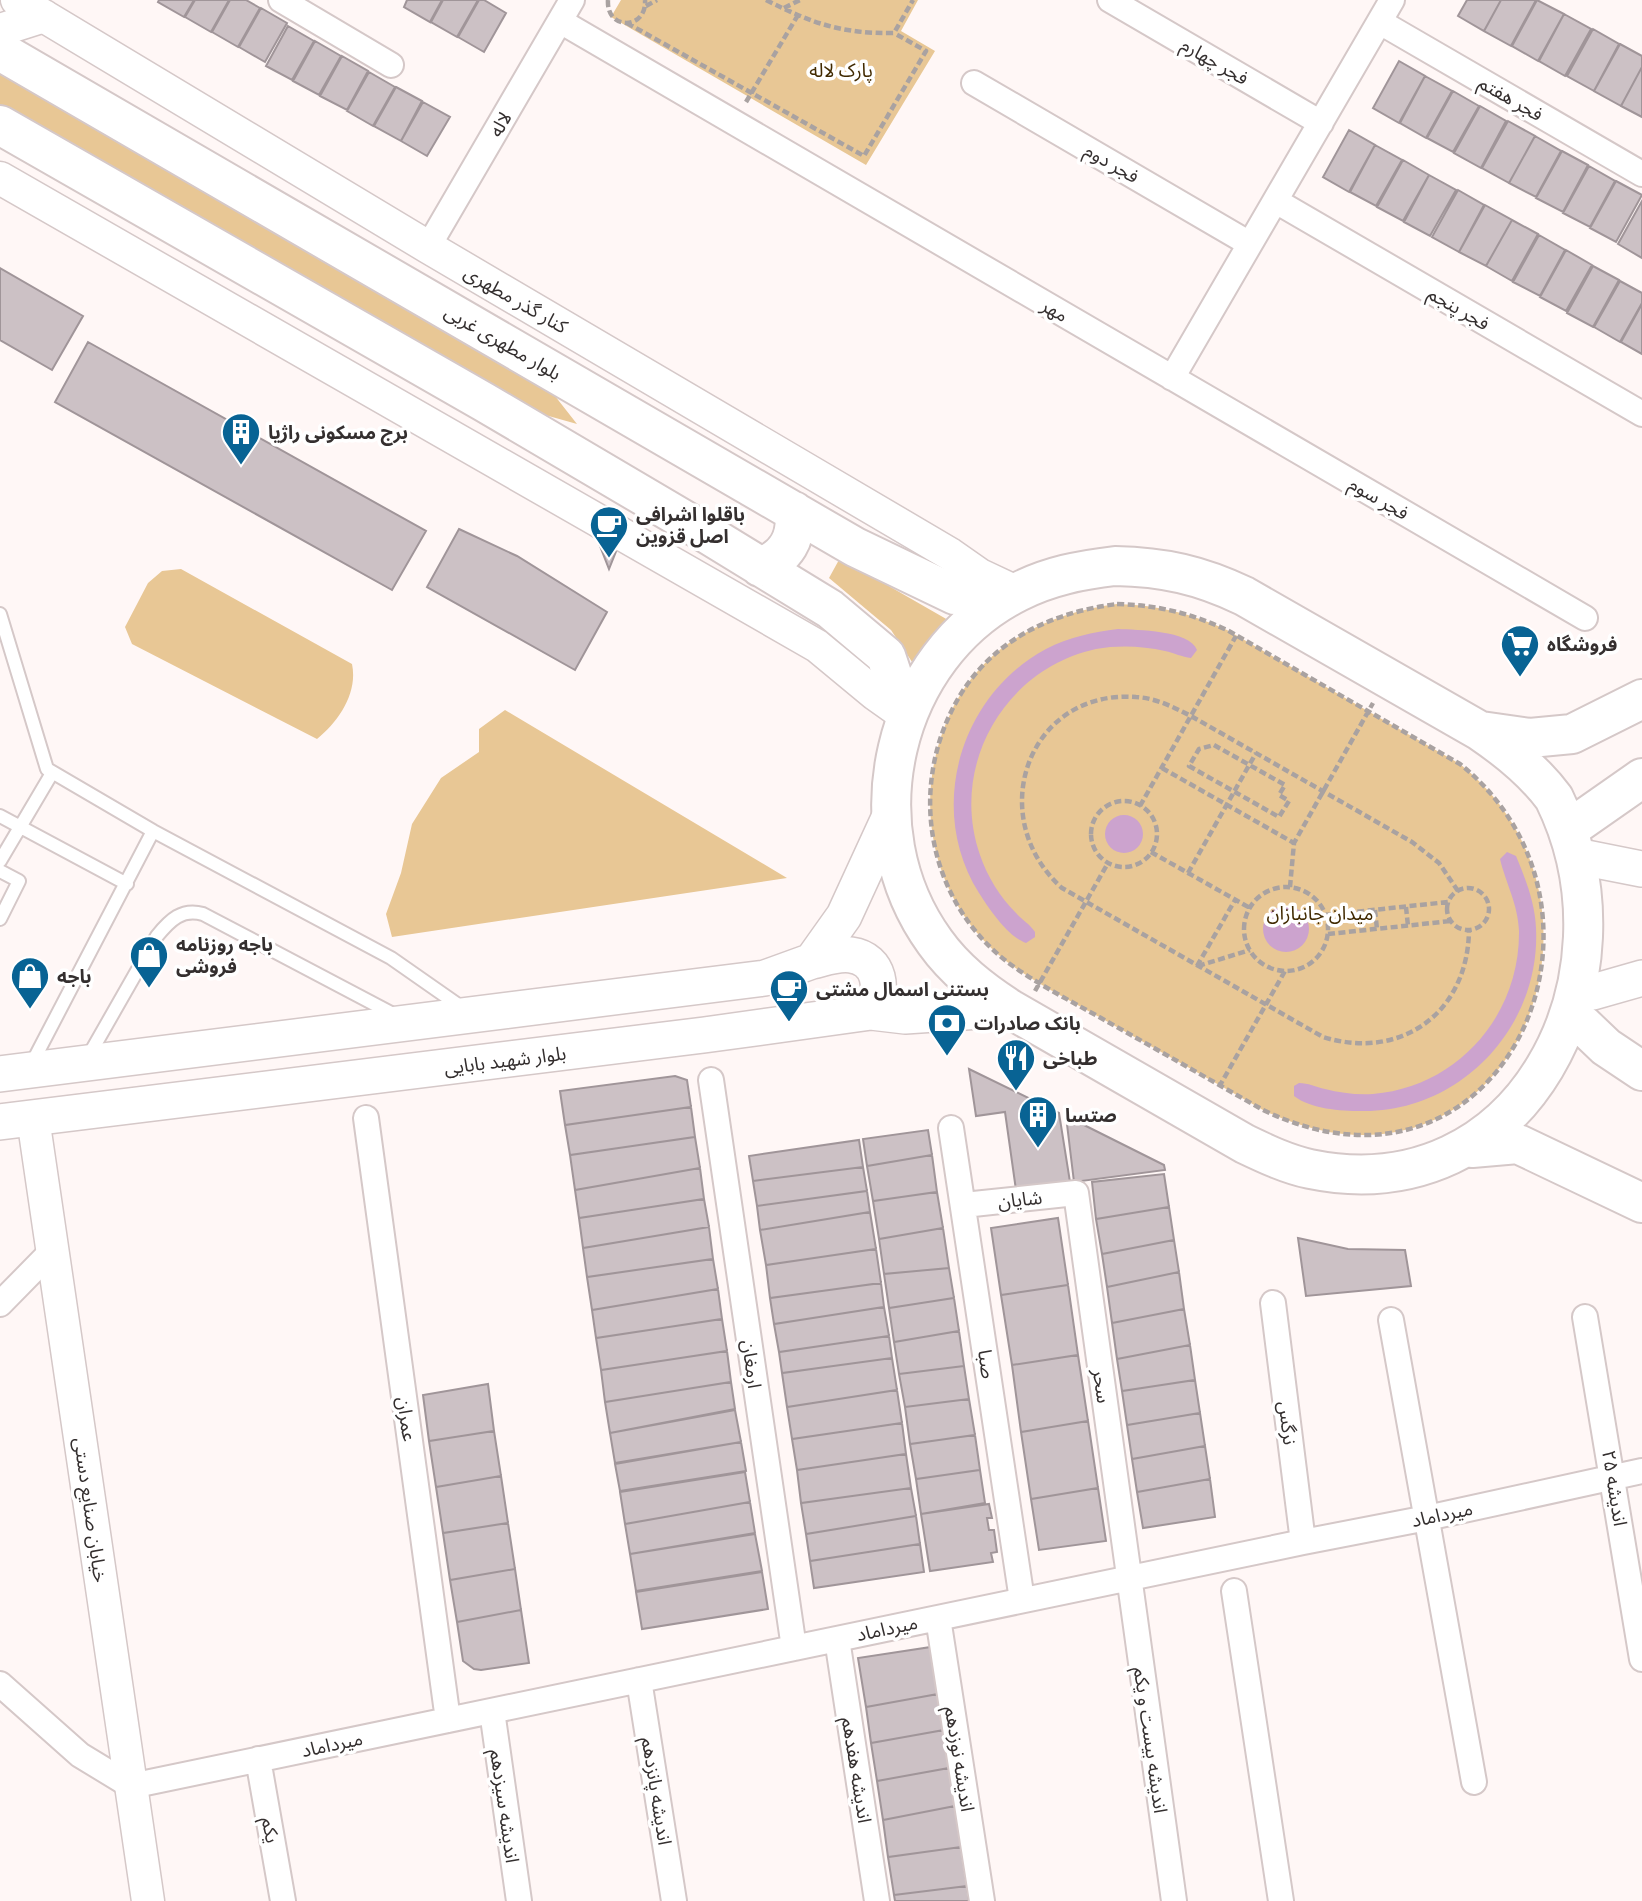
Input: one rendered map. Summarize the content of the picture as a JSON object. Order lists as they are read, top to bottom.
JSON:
{
  "streets": {
    "main road": ["بلوار مطهری غربی", "بلوار شهید بابایی"],
    "street": [
      "فجر چهارم",
      "فجر هفتم",
      "لاله",
      "فجر دوم",
      "کنار گذر مطهری",
      "فجر پنجم",
      "مهر",
      "فجر سوم",
      "شایان",
      "ارمغان",
      "صبا",
      "سحر",
      "عمران",
      "نرگس",
      "اندیشه ۲۵",
      "خیابان صنایع دستی",
      "میرداماد",
      "اندیشه بیست و یکم",
      "اندیشه نوزدهم",
      "اندیشه هفدهم",
      "اندیشه پانزدهم",
      "اندیشه سیزدهم",
      "یکم"
    ]
  },
  "crossings": [
    ["لاله", "کنار گذر مطهری"],
    ["لاله", "مهر"],
    ["کنار گذر مطهری", "بلوار مطهری غربی"],
    ["مهر", "فجر سوم"],
    ["بلوار شهید بابایی", "خیابان صنایع دستی"],
    ["شایان", "صبا"],
    ["شایان", "سحر"],
    ["ارمغان", "میرداماد"],
    ["صبا", "میرداماد"],
    ["سحر", "میرداماد"],
    ["سحر", "اندیشه بیست و یکم"],
    ["عمران", "میرداماد"],
    ["نرگس", "میرداماد"],
    ["اندیشه ۲۵", "میرداماد"],
    ["خیابان صنایع دستی", "میرداماد"],
    ["میرداماد", "اندیشه بیست و یکم"],
    ["میرداماد", "اندیشه نوزدهم"],
    ["میرداماد", "اندیشه هفدهم"],
    ["میرداماد", "اندیشه پانزدهم"],
    ["میرداماد", "اندیشه سیزدهم"],
    ["میرداماد", "یکم"]
  ],
  "parks": ["پارک لاله", "میدان جانبازان"],
  "places": {
    "building": ["برج مسکونی راژیا", "صتسا"],
    "cafe": ["باقلوا اشرافی اصل قزوین", "بستنی اسمال مشتی"],
    "supermarket": ["فروشگاه"],
    "shop": ["باجه روزنامه فروشی", "باجه"],
    "bank": ["بانک صادرات"],
    "restaurant": ["طباخی"]
  }
}
